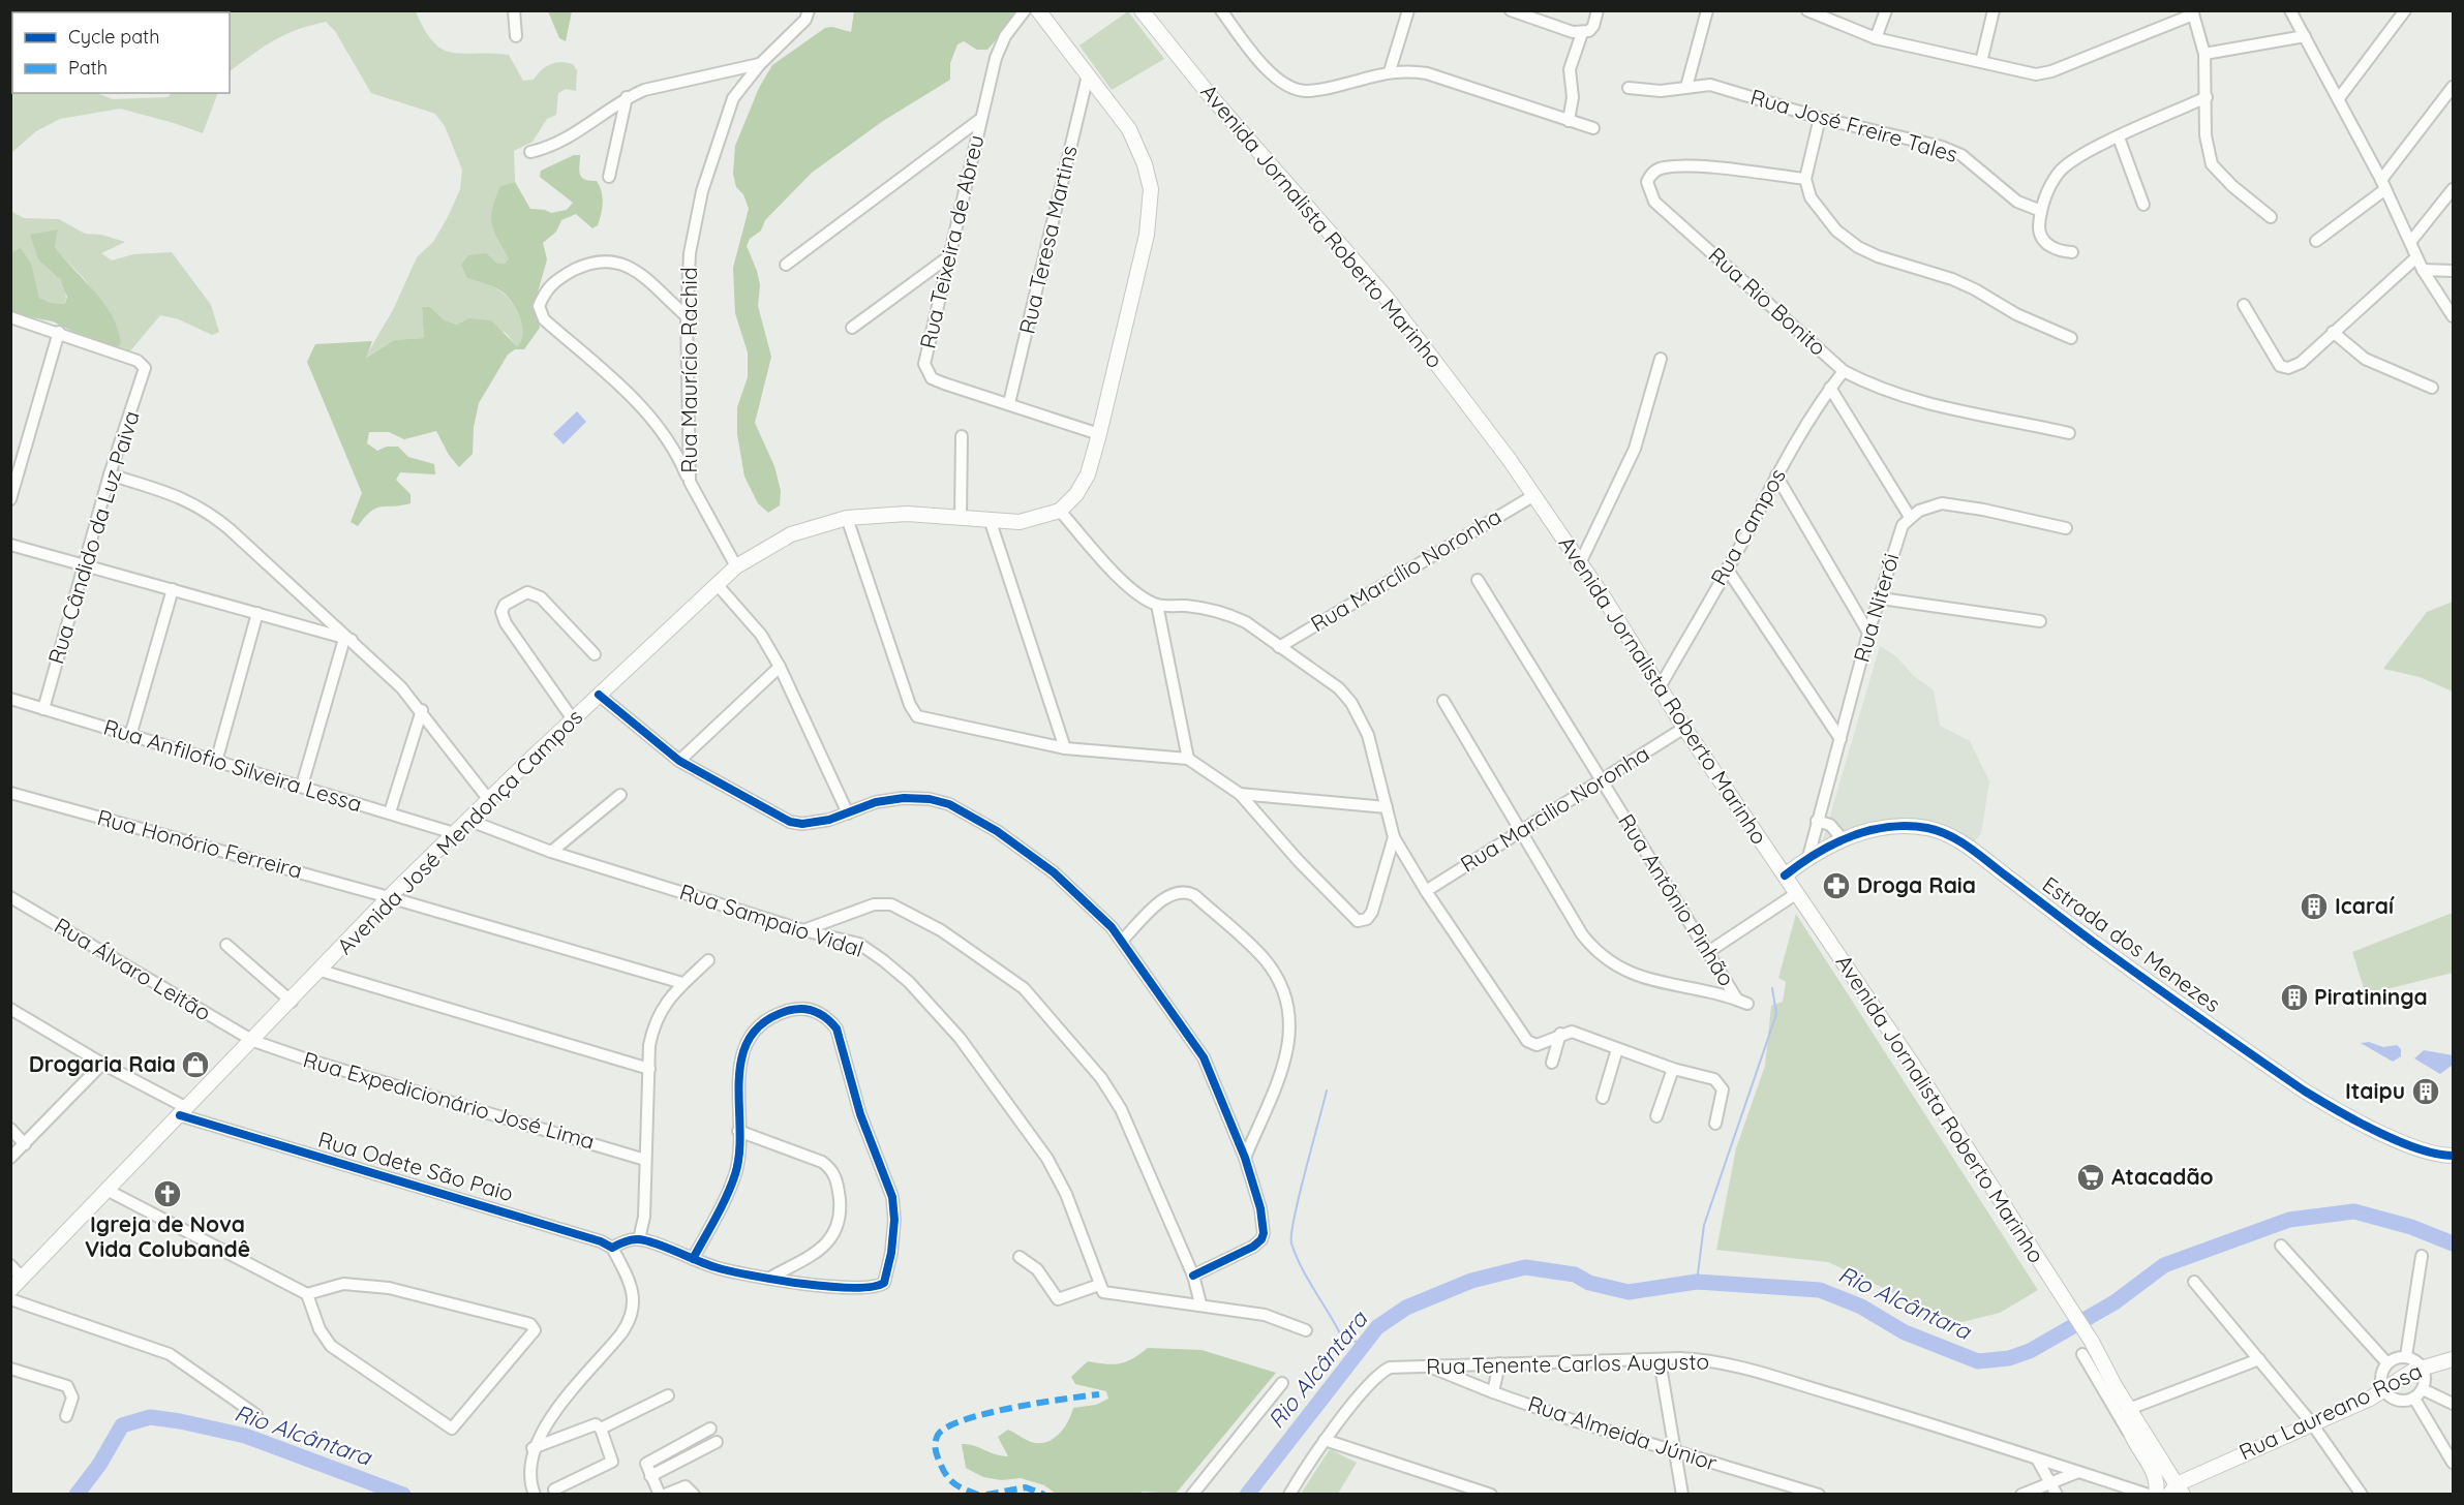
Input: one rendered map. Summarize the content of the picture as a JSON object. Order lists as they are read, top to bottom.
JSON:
{
  "streets": {
    "main road": [
      "Avenida Jornalista Roberto Marinho",
      "Avenida José Mendonça Campos",
      "Estrada dos Menezes",
      "Rua Laureano Rosa"
    ],
    "street": [
      "Rua José Freire Tales",
      "Rua Teresa Martins",
      "Rua Teixeira de Abreu",
      "Rua Rio Bonito",
      "Rua Maurício Rachid",
      "Rua Campos",
      "Rua Cândido da Luz Paiva",
      "Rua Marcílio Noronha",
      "Rua Niterói",
      "Rua Anfilofio Silveira Lessa",
      "Rua Marcilio Noronha",
      "Rua Honório Ferreira",
      "Rua Antônio Pinhão",
      "Rua Sampaio Vidal",
      "Rua Álvaro Leitão",
      "Rua Expedicionário José Lima",
      "Rua Odete São Paio",
      "Rua Tenente Carlos Augusto",
      "Rua Almeida Júnior"
    ]
  },
  "crossings": [
    ["Avenida Jornalista Roberto Marinho", "Rua Campos"],
    ["Avenida Jornalista Roberto Marinho", "Rua Marcílio Noronha"],
    ["Avenida Jornalista Roberto Marinho", "Rua Marcilio Noronha"],
    ["Avenida Jornalista Roberto Marinho", "Estrada dos Menezes"],
    ["Avenida Jornalista Roberto Marinho", "Rua Laureano Rosa"],
    ["Rua Teresa Martins", "Rua Teixeira de Abreu"],
    ["Rua Rio Bonito", "Rua Campos"],
    ["Rua Maurício Rachid", "Avenida José Mendonça Campos"],
    ["Rua Cândido da Luz Paiva", "Rua Anfilofio Silveira Lessa"],
    ["Rua Niterói", "Estrada dos Menezes"],
    ["Rua Anfilofio Silveira Lessa", "Avenida José Mendonça Campos"],
    ["Rua Marcilio Noronha", "Rua Antônio Pinhão"],
    ["Avenida José Mendonça Campos", "Rua Honório Ferreira"],
    ["Avenida José Mendonça Campos", "Rua Sampaio Vidal"],
    ["Avenida José Mendonça Campos", "Rua Álvaro Leitão"],
    ["Avenida José Mendonça Campos", "Rua Expedicionário José Lima"],
    ["Avenida José Mendonça Campos", "Rua Odete São Paio"],
    ["Rua Álvaro Leitão", "Rua Expedicionário José Lima"],
    ["Rua Tenente Carlos Augusto", "Rua Almeida Júnior"]
  ],
  "water": ["Rio Alcântara"],
  "places": {
    "pharmacy": ["Droga Raia"],
    "building": ["Icaraí", "Piratininga", "Itaipu"],
    "shop": ["Drogaria Raia"],
    "supermarket": ["Atacadão"],
    "church": ["Igreja de Nova Vida Colubandê"]
  },
  "legend": ["Cycle path", "Path"]
}
